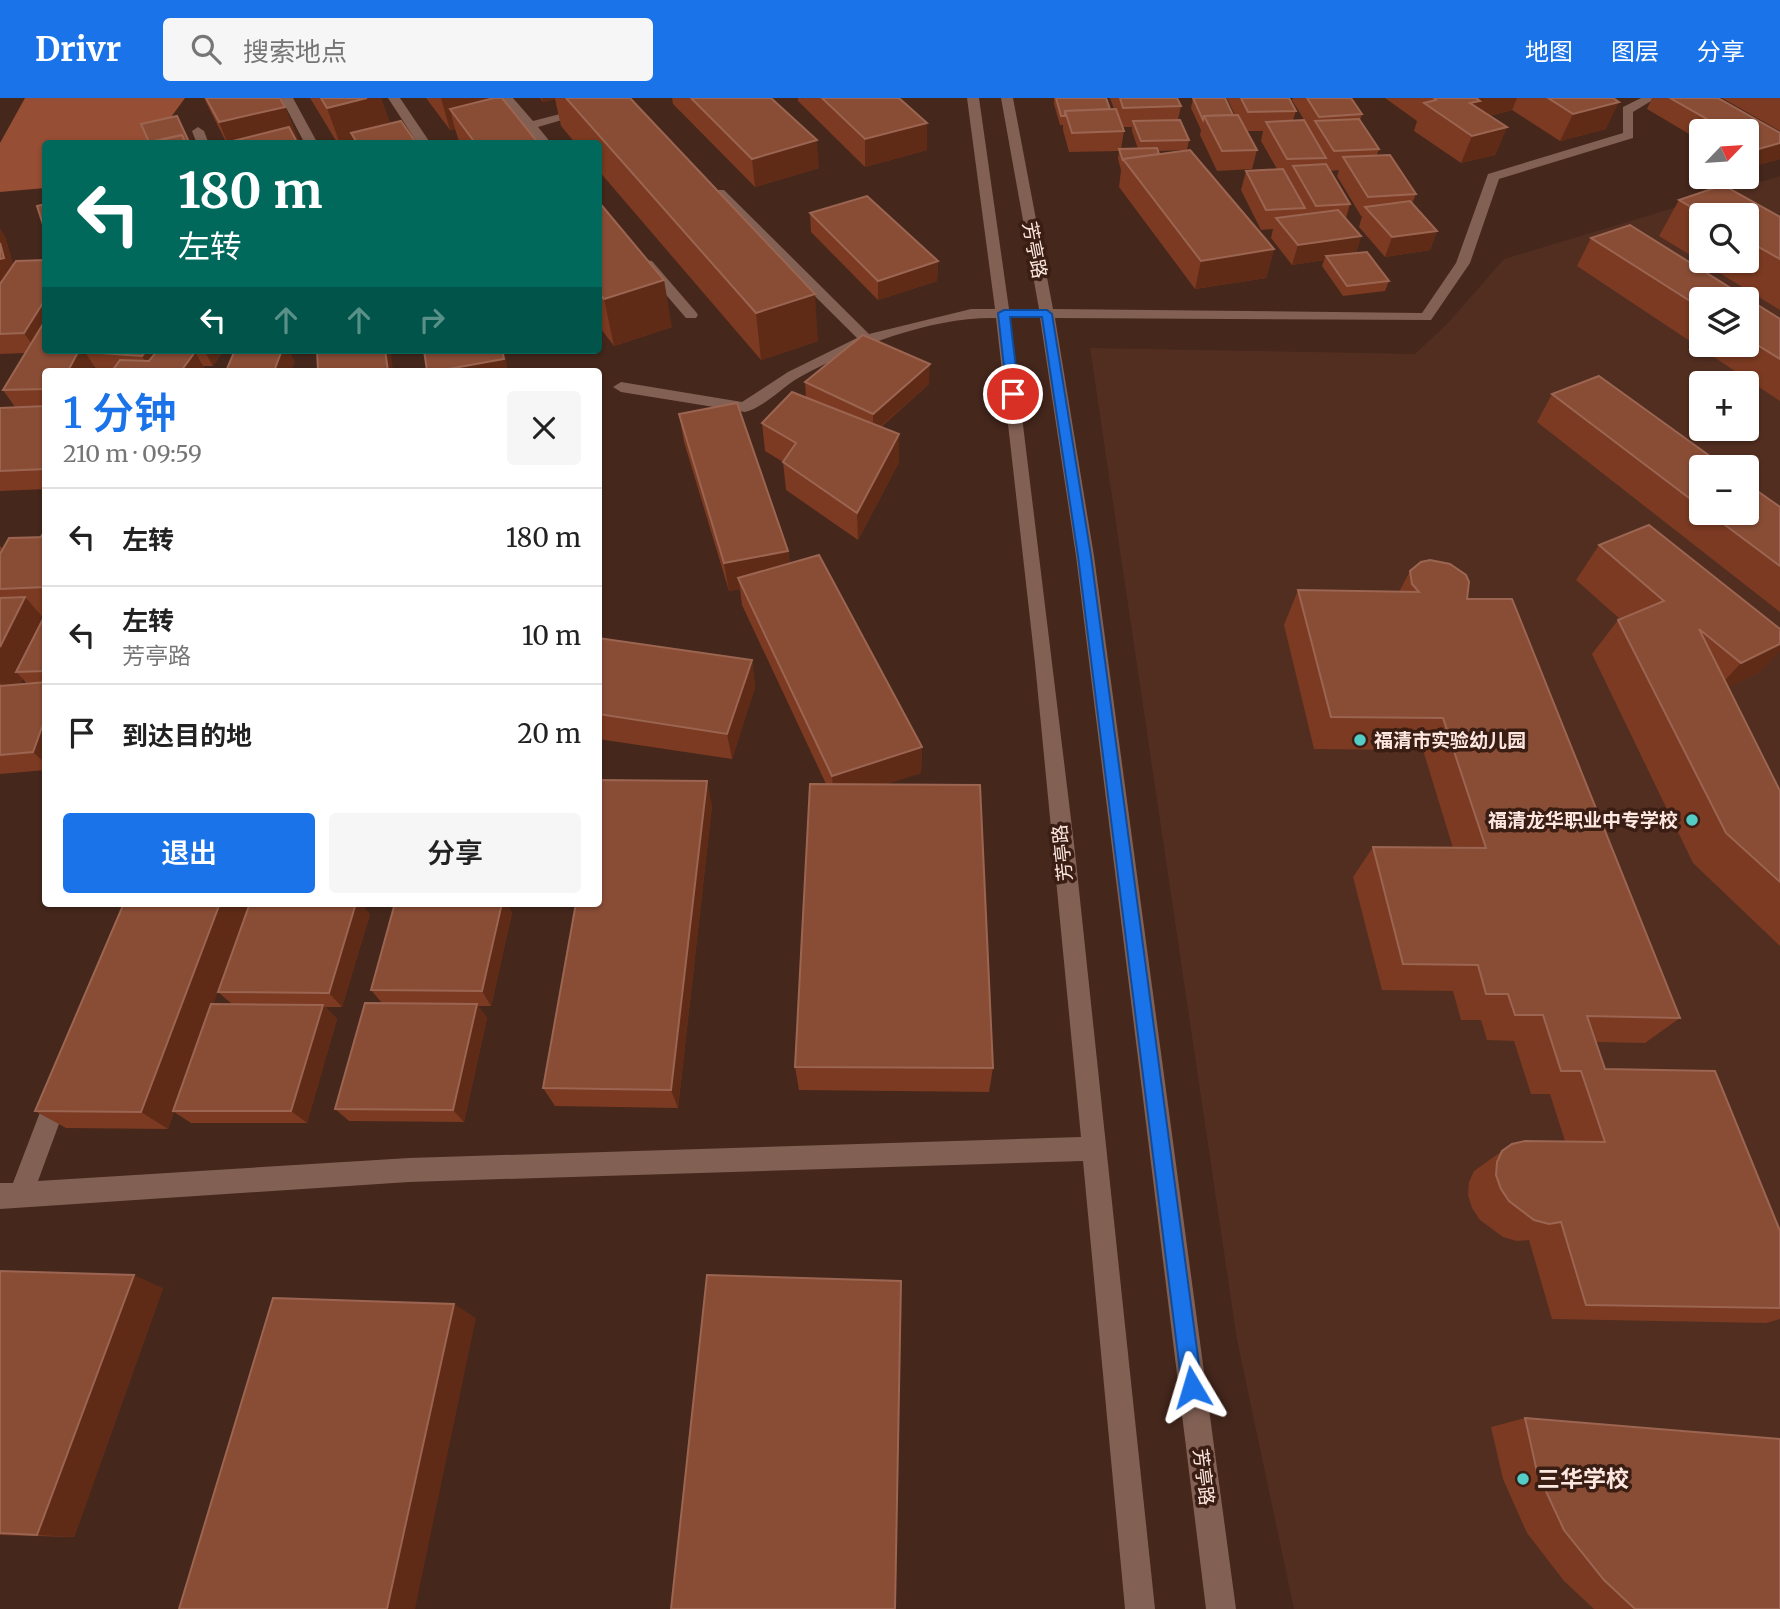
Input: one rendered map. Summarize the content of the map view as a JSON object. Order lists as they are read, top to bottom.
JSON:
{
  "streets": {
    "street": ["芳亭路"]
  },
  "places": ["福清市实验幼儿园", "福清龙华职业中专学校", "三华学校"],
  "north": "top right",
  "page": {
    "header": "Drivr",
    "search": "搜索地点",
    "nav": ["地图", "图层", "分享"],
    "map_buttons": ["+", "−"],
    "turn": ["180 m", "左转"],
    "heading": ["1 分钟", "210 m · 09:59"],
    "list": [
      {
        "name": "左转",
        "value": "180 m"
      },
      {
        "name": "左转",
        "note": "芳亭路",
        "value": "10 m"
      },
      {
        "name": "到达目的地",
        "value": "20 m"
      }
    ],
    "buttons": ["退出", "分享"]
  }
}
